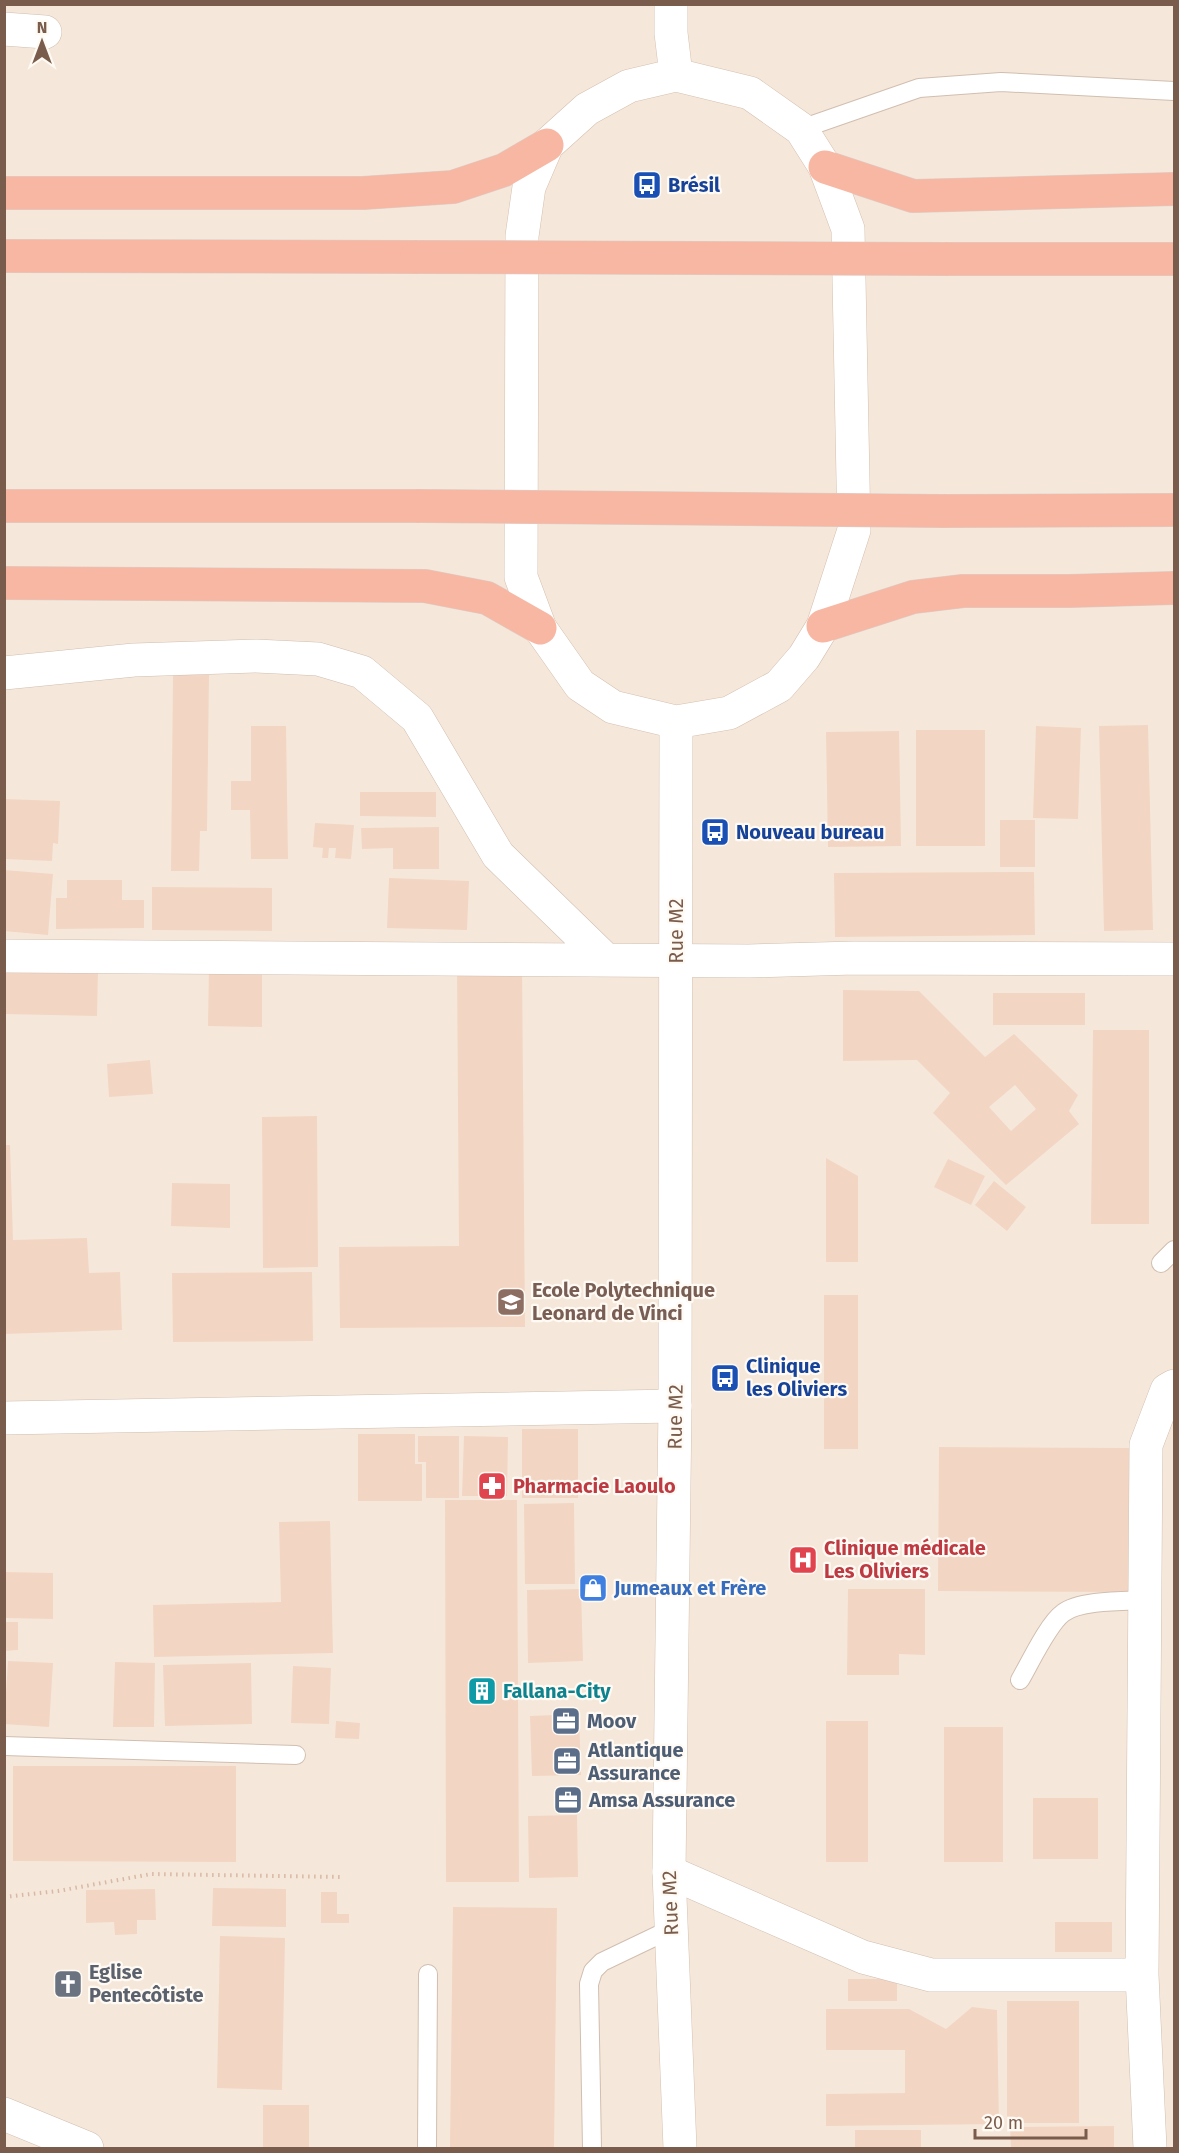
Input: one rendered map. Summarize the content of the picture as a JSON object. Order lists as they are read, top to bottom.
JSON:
{
  "streets": {
    "street": ["Rue M2"]
  },
  "places": {
    "bus stop": ["Brésil", "Nouveau bureau", "Clinique les Oliviers"],
    "school or university": ["Ecole Polytechnique Leonard de Vinci"],
    "pharmacy": ["Pharmacie Laoulo"],
    "hospital": ["Clinique médicale Les Oliviers"],
    "shop": ["Jumeaux et Frère"],
    "building": ["Fallana-City"],
    "office": ["Moov", "Atlantique Assurance", "Amsa Assurance"],
    "church": ["Eglise Pentecôtiste"]
  },
  "scale_bar": "20 m",
  "north": "top"
}
